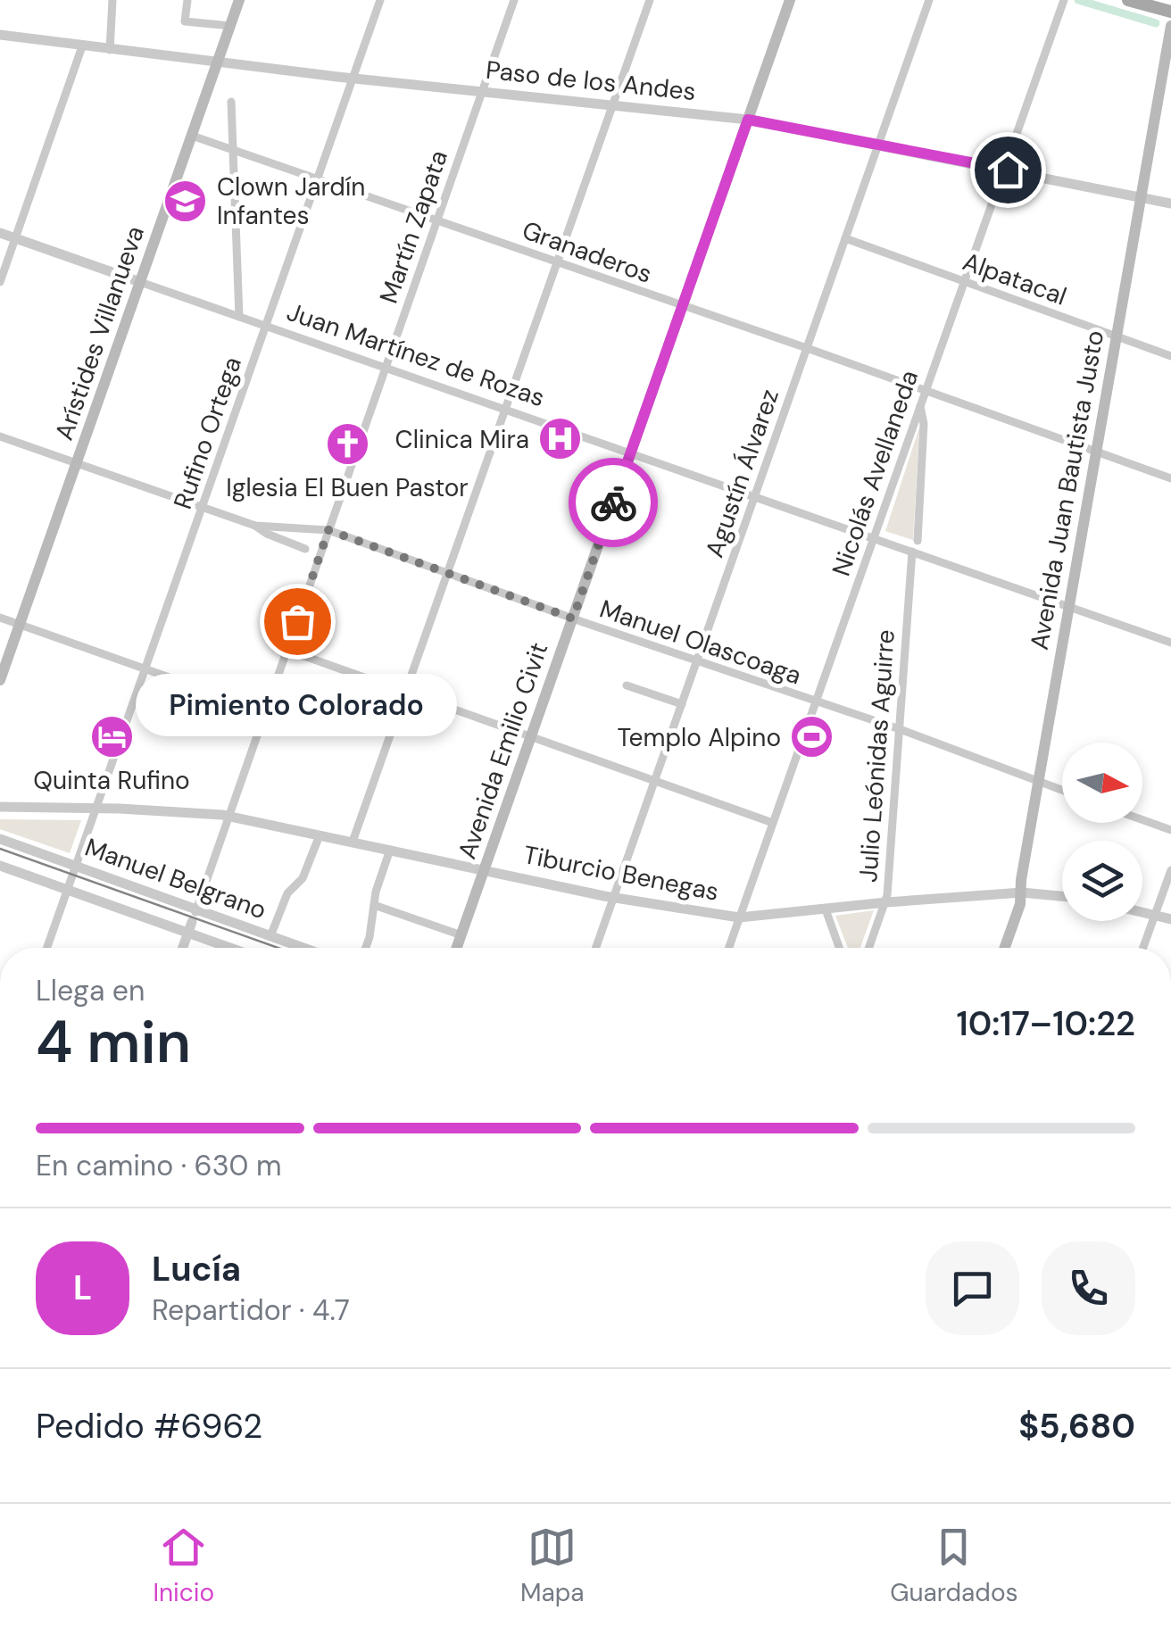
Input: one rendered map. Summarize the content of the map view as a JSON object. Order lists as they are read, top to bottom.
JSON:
{
  "streets": {
    "main road": ["Arístides Villanueva", "Avenida Juan Bautista Justo", "Avenida Emilio Civit"],
    "street": [
      "Paso de los Andes",
      "Martín Zapata",
      "Granaderos",
      "Alpatacal",
      "Juan Martínez de Rozas",
      "Rufino Ortega",
      "Agustín Álvarez",
      "Nicolás Avellaneda",
      "Manuel Olascoaga",
      "Julio Leónidas Aguirre",
      "Tiburcio Benegas",
      "Manuel Belgrano"
    ]
  },
  "crossings": [
    ["Paso de los Andes", "Martín Zapata"],
    ["Paso de los Andes", "Arístides Villanueva"],
    ["Paso de los Andes", "Rufino Ortega"],
    ["Paso de los Andes", "Agustín Álvarez"],
    ["Paso de los Andes", "Nicolás Avellaneda"],
    ["Paso de los Andes", "Avenida Juan Bautista Justo"],
    ["Paso de los Andes", "Avenida Emilio Civit"],
    ["Martín Zapata", "Granaderos"],
    ["Martín Zapata", "Juan Martínez de Rozas"],
    ["Martín Zapata", "Manuel Olascoaga"],
    ["Martín Zapata", "Tiburcio Benegas"],
    ["Martín Zapata", "Manuel Belgrano"],
    ["Granaderos", "Arístides Villanueva"],
    ["Granaderos", "Rufino Ortega"],
    ["Granaderos", "Agustín Álvarez"],
    ["Granaderos", "Nicolás Avellaneda"],
    ["Granaderos", "Avenida Juan Bautista Justo"],
    ["Granaderos", "Avenida Emilio Civit"],
    ["Alpatacal", "Agustín Álvarez"],
    ["Alpatacal", "Nicolás Avellaneda"],
    ["Alpatacal", "Avenida Juan Bautista Justo"],
    ["Arístides Villanueva", "Juan Martínez de Rozas"],
    ["Arístides Villanueva", "Manuel Olascoaga"],
    ["Juan Martínez de Rozas", "Rufino Ortega"],
    ["Juan Martínez de Rozas", "Agustín Álvarez"],
    ["Juan Martínez de Rozas", "Nicolás Avellaneda"],
    ["Juan Martínez de Rozas", "Avenida Juan Bautista Justo"],
    ["Juan Martínez de Rozas", "Avenida Emilio Civit"],
    ["Juan Martínez de Rozas", "Julio Leónidas Aguirre"],
    ["Rufino Ortega", "Manuel Olascoaga"],
    ["Rufino Ortega", "Tiburcio Benegas"],
    ["Rufino Ortega", "Manuel Belgrano"],
    ["Agustín Álvarez", "Manuel Olascoaga"],
    ["Agustín Álvarez", "Tiburcio Benegas"],
    ["Nicolás Avellaneda", "Manuel Olascoaga"],
    ["Nicolás Avellaneda", "Tiburcio Benegas"],
    ["Avenida Juan Bautista Justo", "Manuel Olascoaga"],
    ["Avenida Juan Bautista Justo", "Tiburcio Benegas"],
    ["Manuel Olascoaga", "Avenida Emilio Civit"],
    ["Manuel Olascoaga", "Julio Leónidas Aguirre"],
    ["Avenida Emilio Civit", "Tiburcio Benegas"],
    ["Julio Leónidas Aguirre", "Tiburcio Benegas"]
  ],
  "places": {
    "school or university": ["Clown Jardín Infantes"],
    "hospital": ["Clinica Mira"],
    "church": ["Iglesia El Buen Pastor"],
    "other": ["Pimiento Colorado"],
    "hotel": ["Quinta Rufino"],
    "sports": ["Templo Alpino"]
  },
  "north": "right",
  "page": {
    "bubble": "Pimiento Colorado",
    "heading": ["4 min", "Llega en", "10:17–10:22"],
    "panel": [
      "Lucía",
      "Repartidor · 4.7",
      "Pedido #6962",
      "$5,680"
    ],
    "bar": "En camino · 630 m",
    "round": "L",
    "tabs": ["Inicio", "Mapa", "Guardados"]
  }
}
